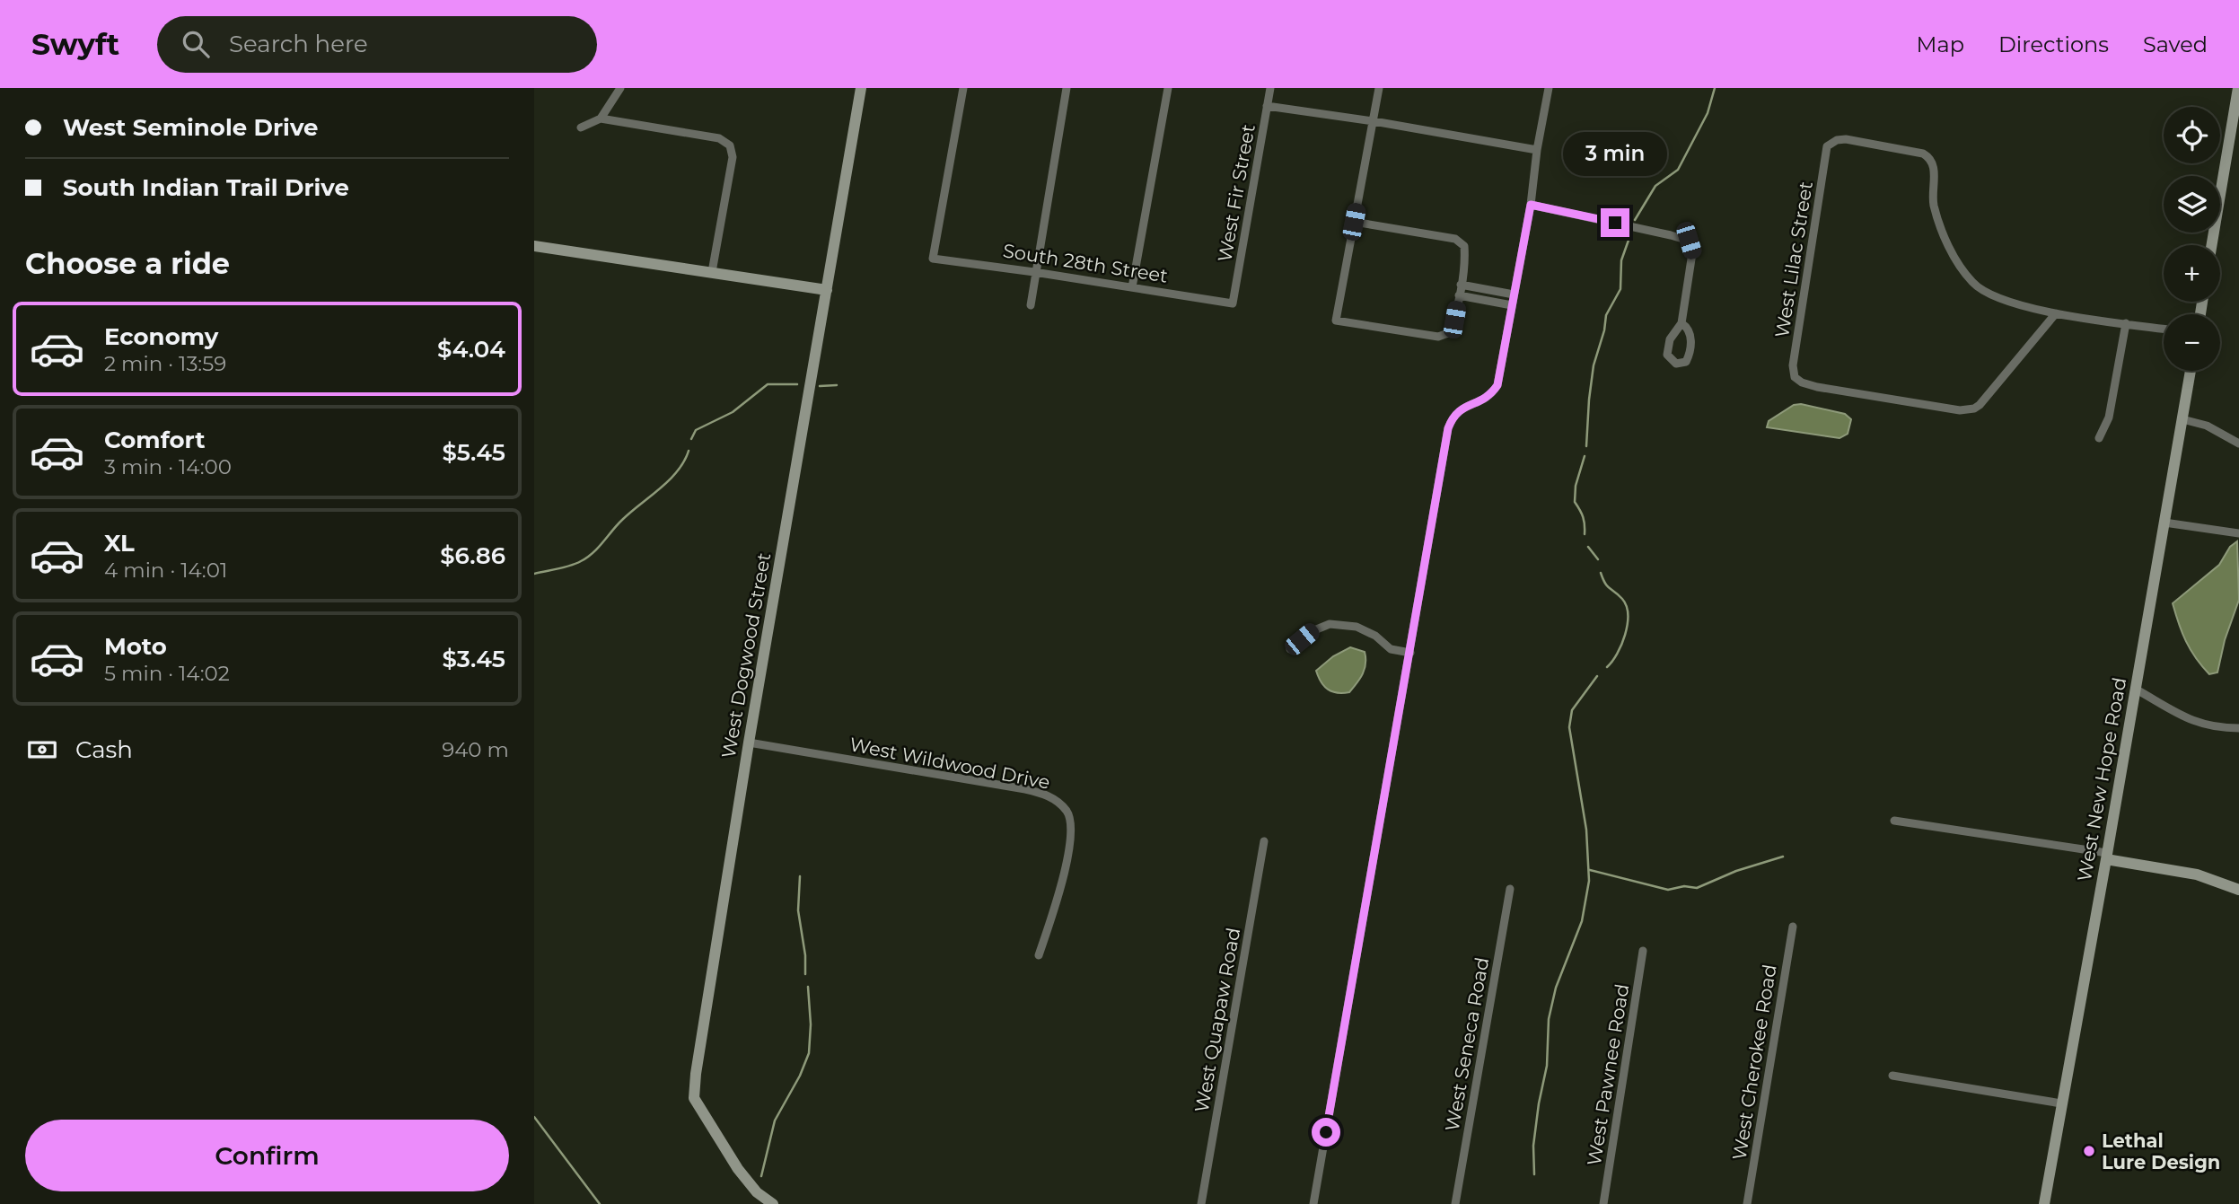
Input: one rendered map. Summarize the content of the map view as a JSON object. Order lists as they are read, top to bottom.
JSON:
{
  "streets": {
    "street": [
      "West Fir Street",
      "West Lilac Street",
      "South 28th Street",
      "West Dogwood Street",
      "West Wildwood Drive",
      "West New Hope Road",
      "West Quapaw Road",
      "West Seneca Road",
      "West Cherokee Road",
      "West Pawnee Road"
    ]
  },
  "crossings": [
    ["West Fir Street", "South 28th Street"],
    ["West Dogwood Street", "West Wildwood Drive"]
  ],
  "places": ["Lethal Lure Design"],
  "page": {
    "header": "Swyft",
    "search": "Search here",
    "nav": ["Map", "Directions", "Saved"],
    "banner": ["West Seminole Drive", "South Indian Trail Drive"],
    "map_buttons": ["+", "−"],
    "bubble": "3 min",
    "heading": "Choose a ride",
    "list": [
      {
        "name": "Economy",
        "note": "2 min · 13:59",
        "value": "$4.04"
      },
      {
        "name": "Comfort",
        "note": "3 min · 14:00",
        "value": "$5.45"
      },
      {
        "name": "XL",
        "note": "4 min · 14:01",
        "value": "$6.86"
      },
      {
        "name": "Moto",
        "note": "5 min · 14:02",
        "value": "$3.45"
      }
    ],
    "pay": ["Cash", "940 m"],
    "buttons": "Confirm"
  }
}
